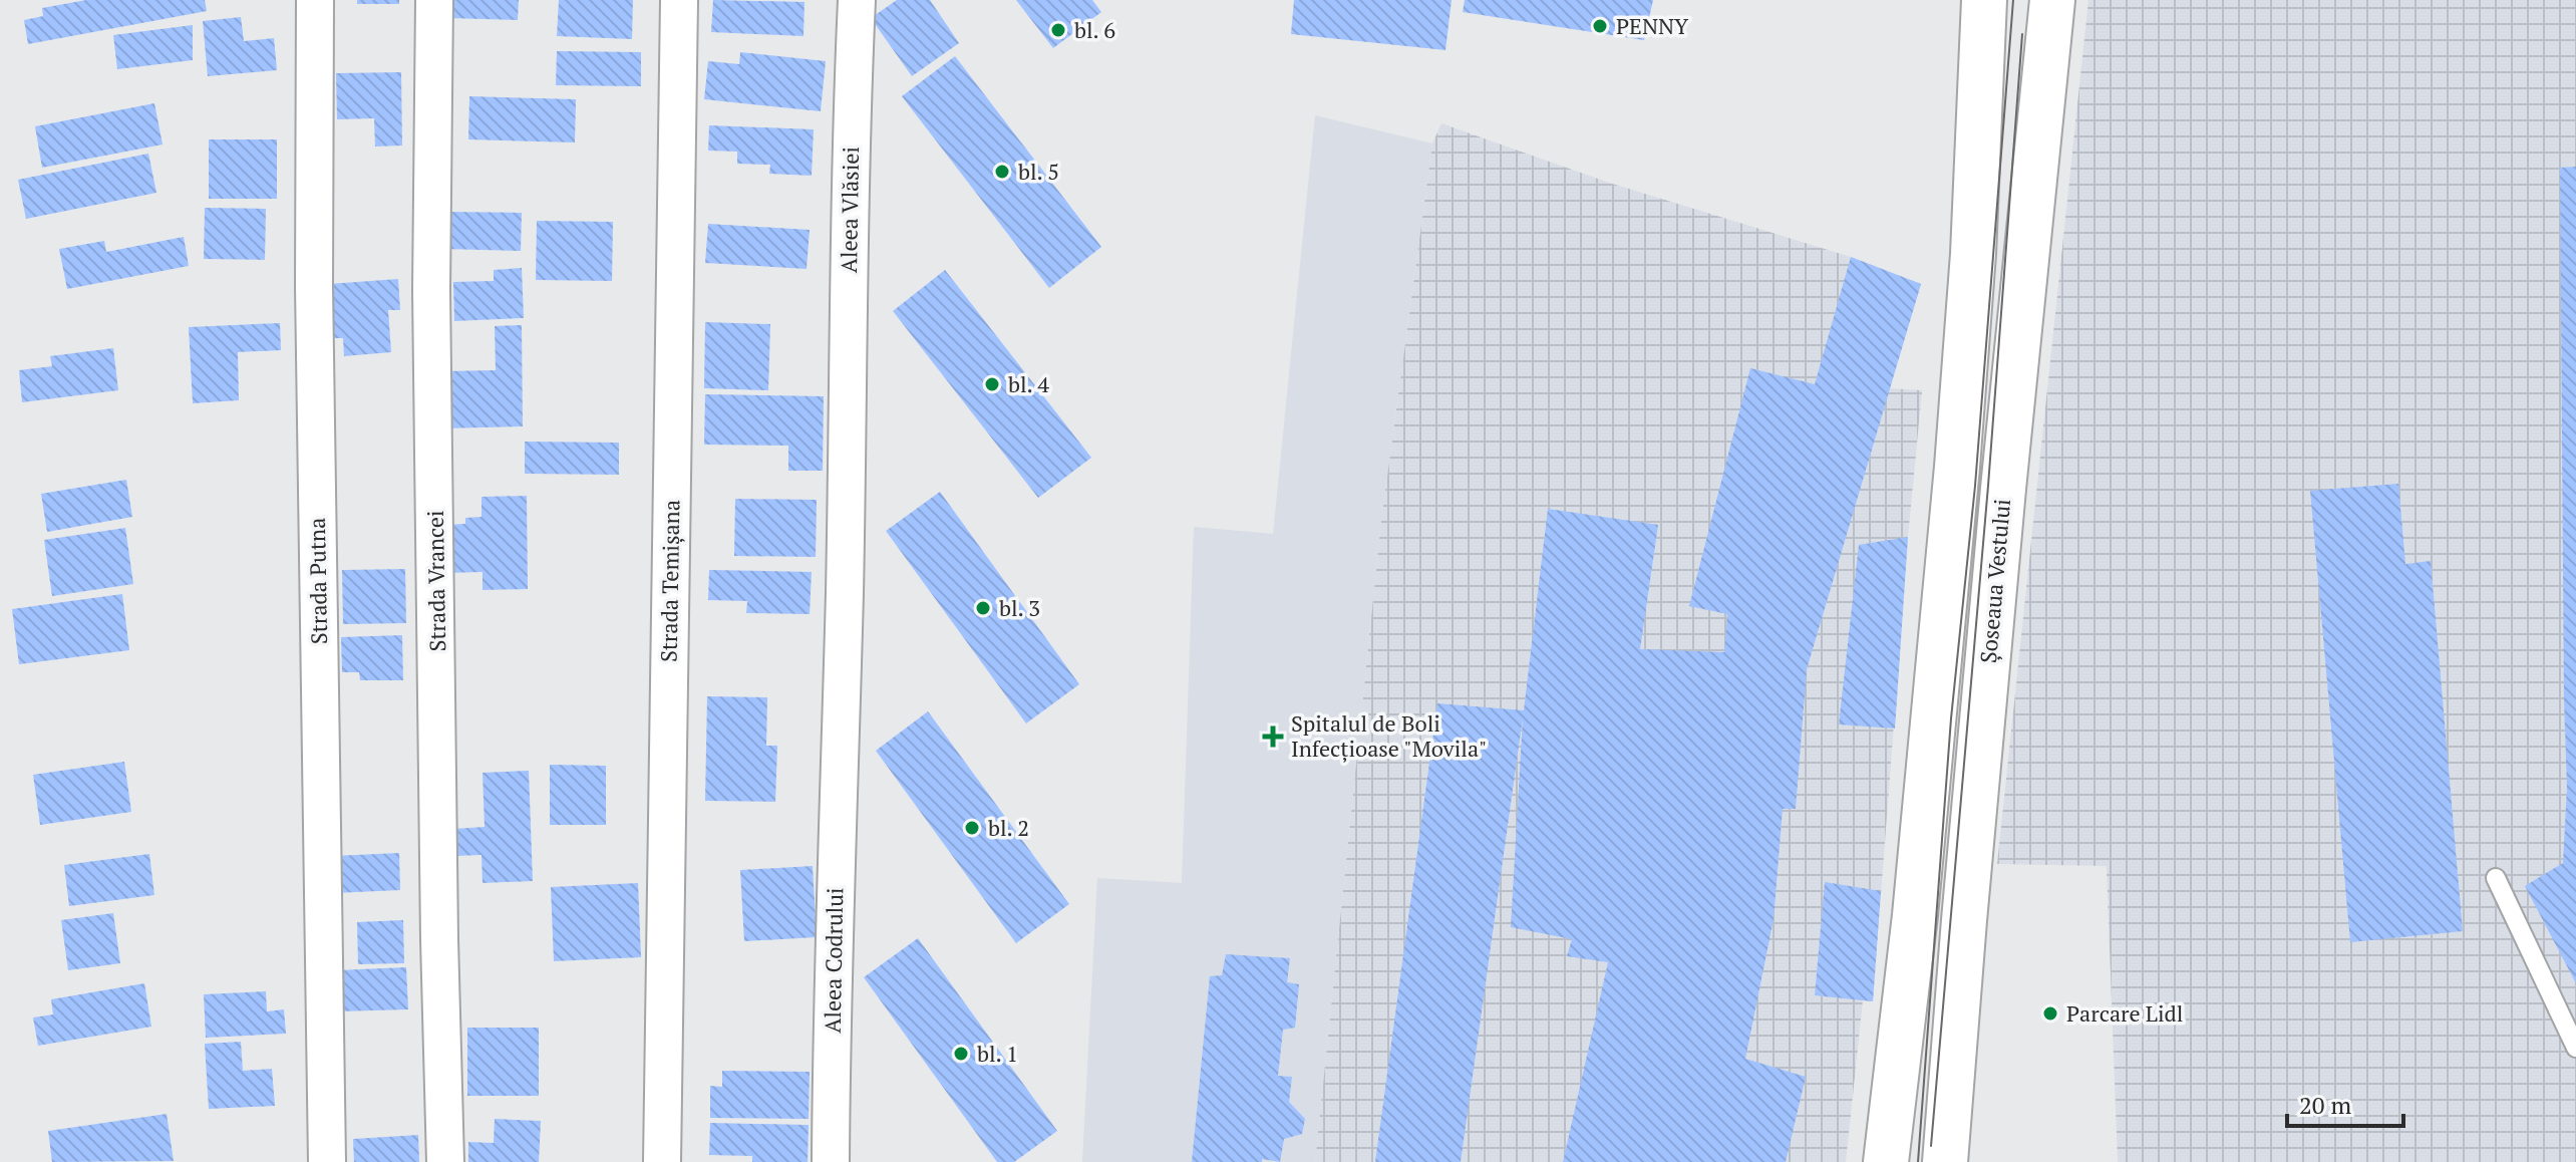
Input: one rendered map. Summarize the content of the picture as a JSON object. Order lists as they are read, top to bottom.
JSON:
{
  "streets": {
    "main road": ["Șoseaua Vestului"],
    "street": [
      "Aleea Vlăsiei",
      "Strada Putna",
      "Strada Vrancei",
      "Strada Temișana",
      "Aleea Codrului"
    ]
  },
  "crossings": [
    ["Aleea Vlăsiei", "Aleea Codrului"]
  ],
  "places": {
    "other": [
      "PENNY",
      "bl. 6",
      "bl. 5",
      "bl. 4",
      "bl. 3",
      "bl. 2",
      "Parcare Lidl",
      "bl. 1"
    ],
    "health": ["Spitalul de Boli Infecțioase \"Movila\""]
  },
  "scale_bar": "20 m"
}
